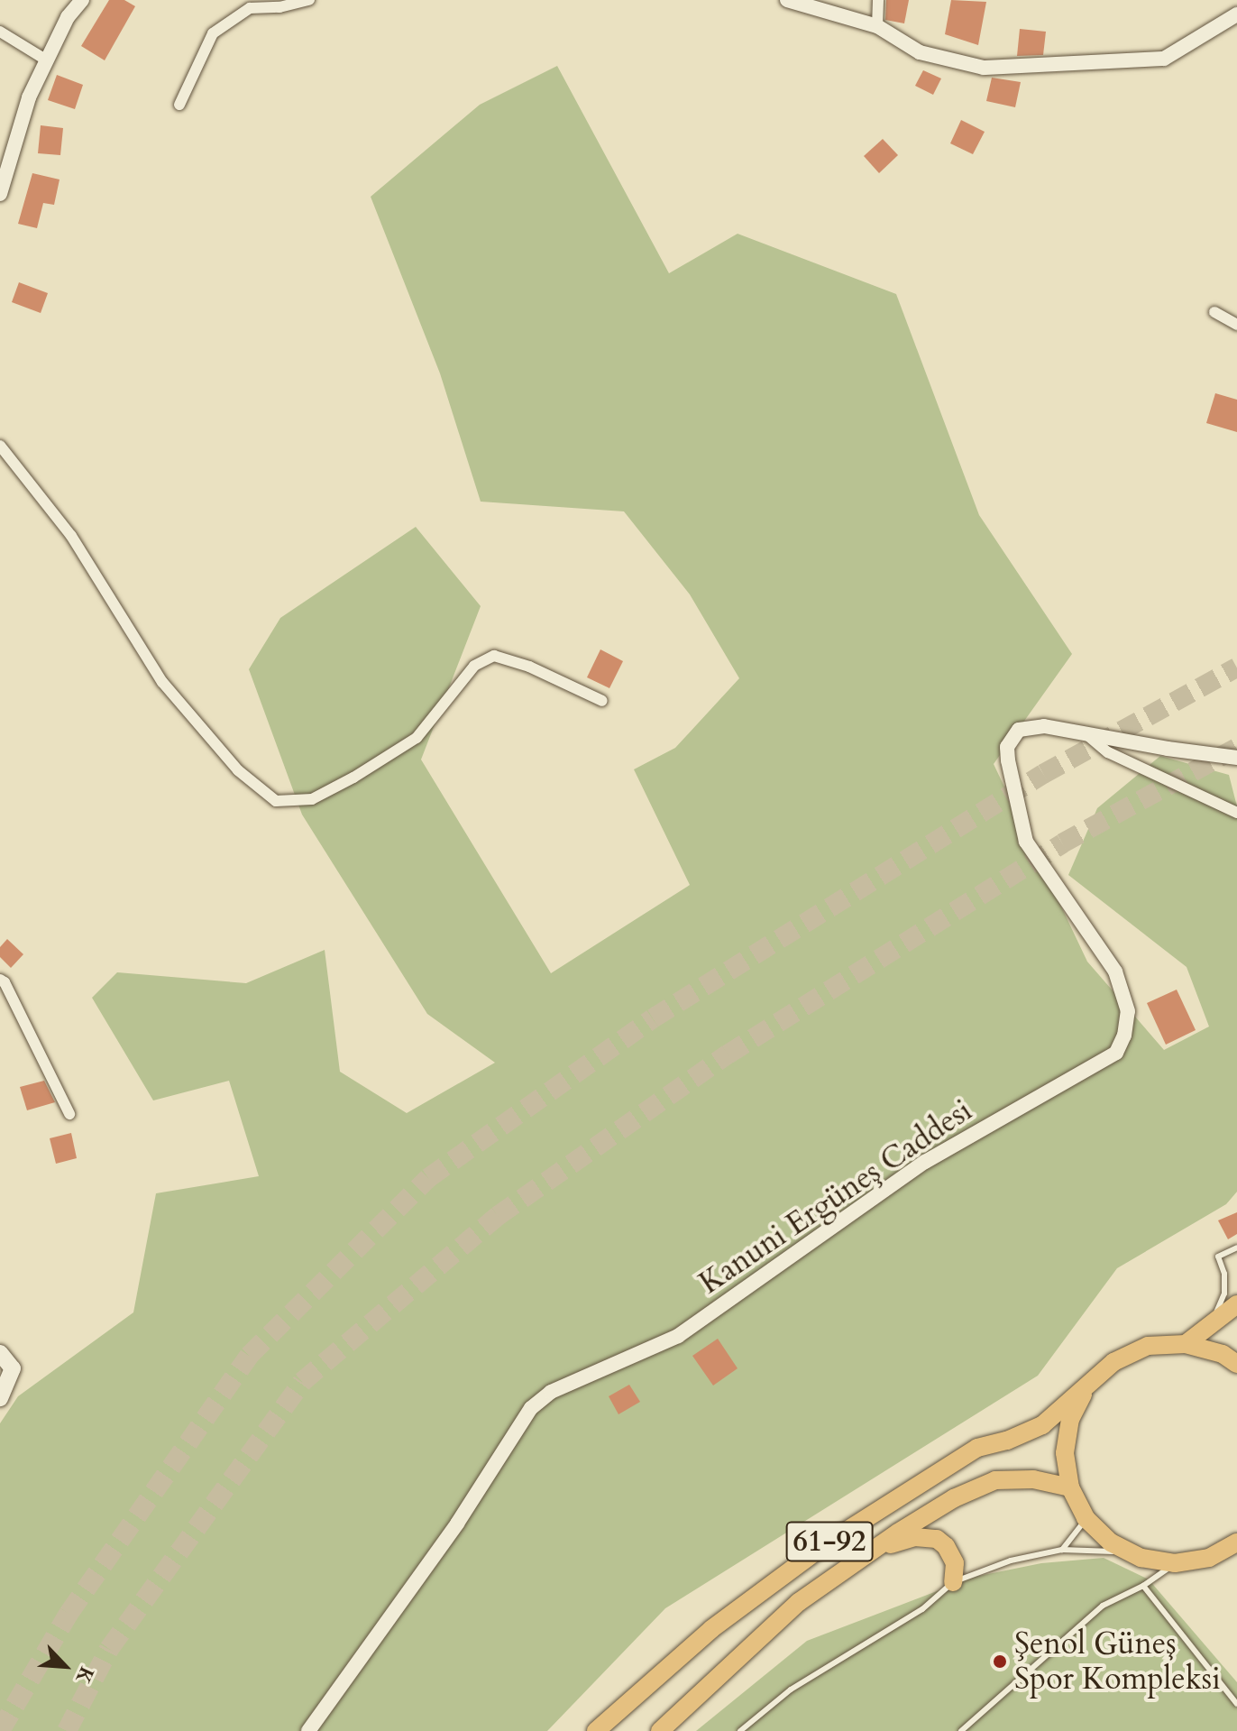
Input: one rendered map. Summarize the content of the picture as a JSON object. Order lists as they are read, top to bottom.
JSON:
{
  "streets": {
    "main road": ["61-92"],
    "street": ["Kanuni Ergüneş Caddesi"]
  },
  "places": ["Şenol Güneş Spor Kompleksi"],
  "north": "bottom right"
}
